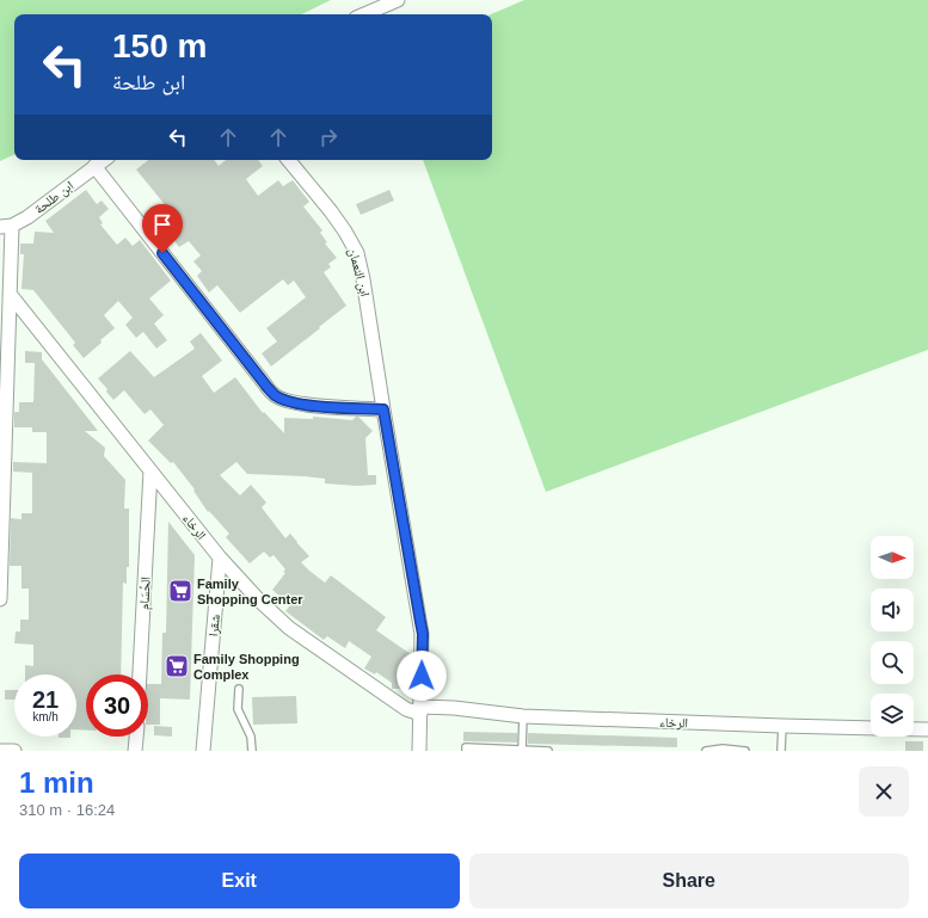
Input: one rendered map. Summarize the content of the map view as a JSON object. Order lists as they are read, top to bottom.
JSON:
{
  "streets": {
    "street": [
      "ابن طلحة",
      "ابن النعمان",
      "الرخاء",
      "الحُسَام",
      "شقرا"
    ]
  },
  "crossings": [
    ["ابن النعمان", "الرخاء"],
    ["الرخاء", "الحُسَام"],
    ["الرخاء", "شقرا"]
  ],
  "places": {
    "supermarket": ["Family Shopping Center", "Family Shopping Complex"]
  },
  "north": "right",
  "page": {
    "turn": ["150 m", "ابن طلحة"],
    "speed": "21 km/h",
    "limit": "30",
    "heading": ["1 min", "310 m · 16:24"],
    "buttons": ["Exit", "Share"]
  }
}
